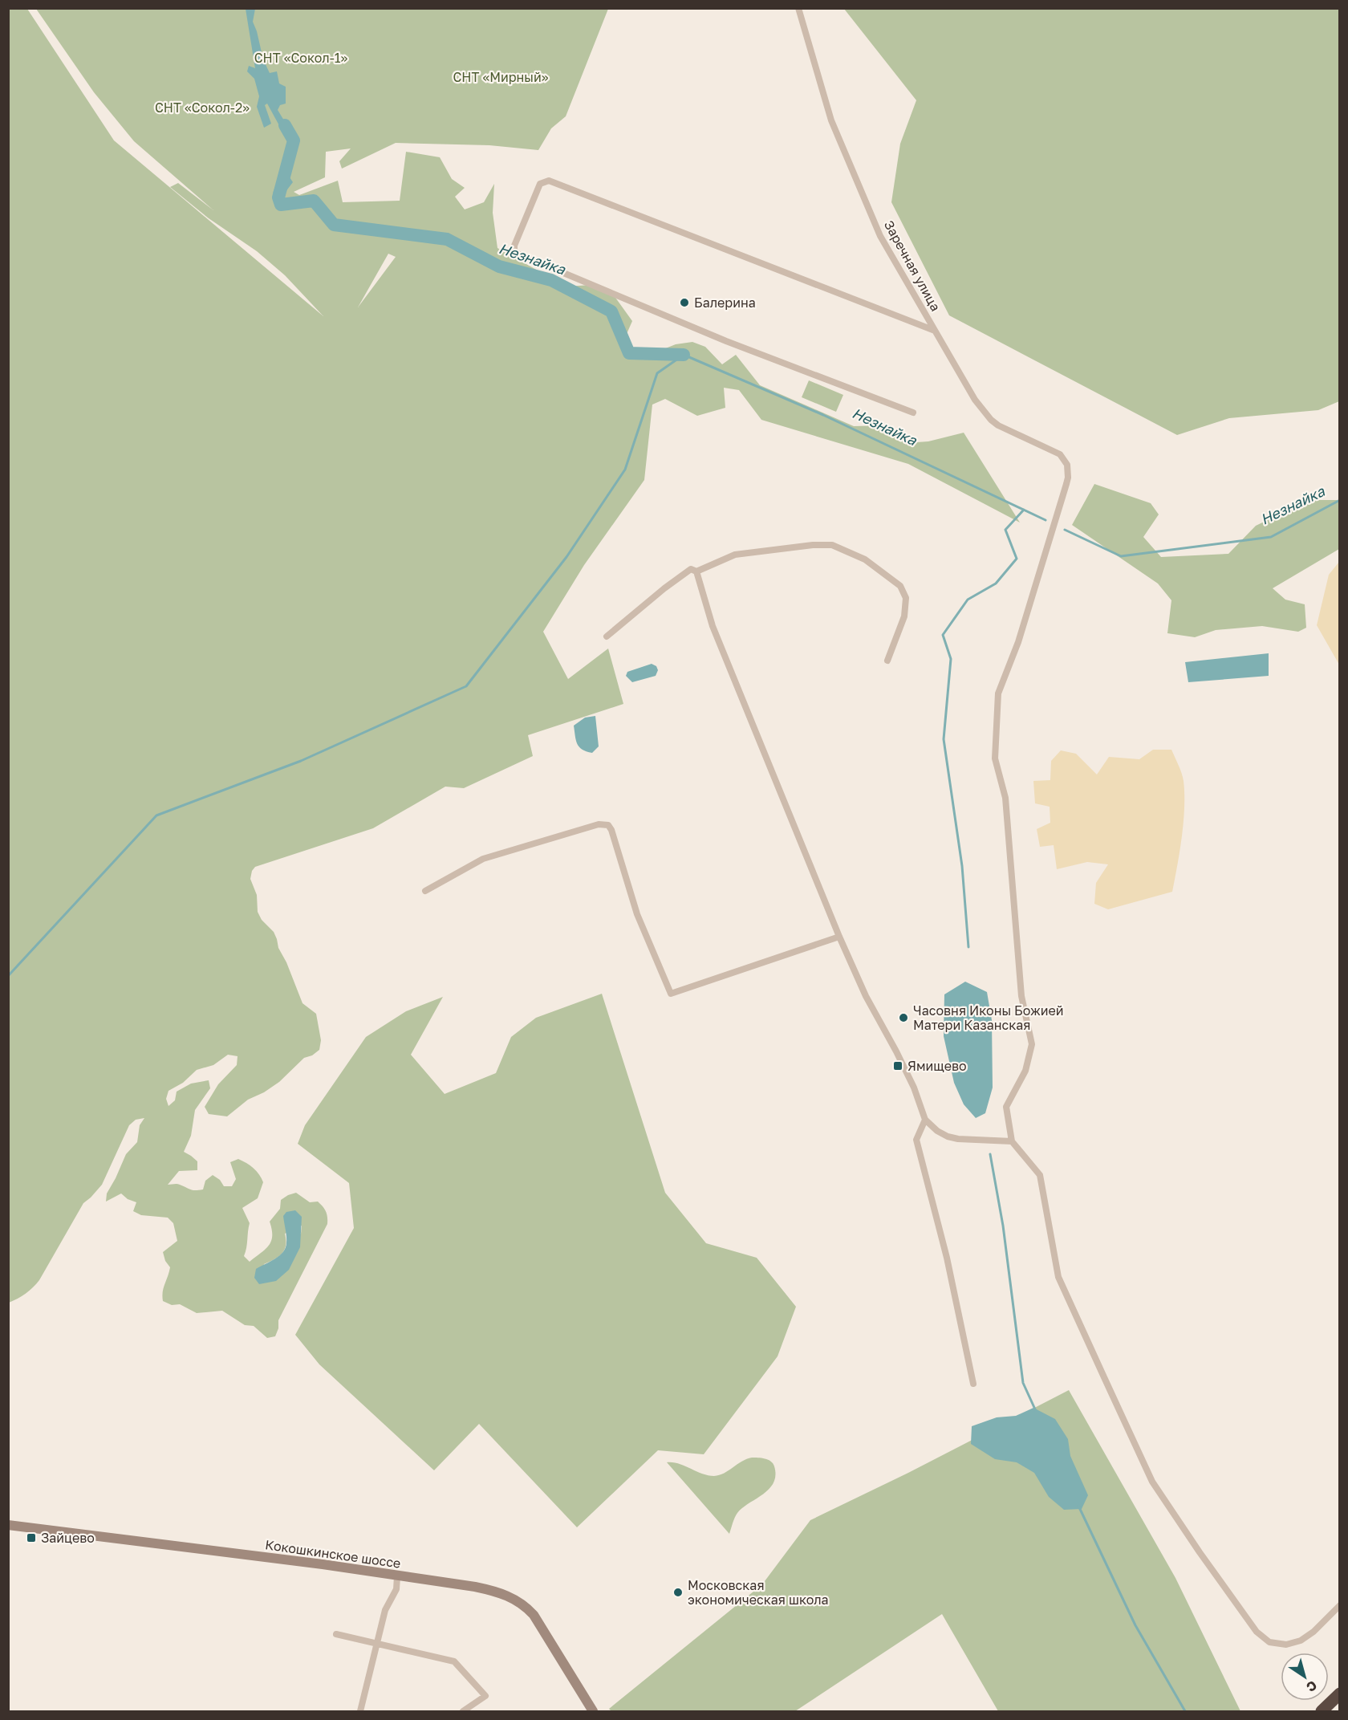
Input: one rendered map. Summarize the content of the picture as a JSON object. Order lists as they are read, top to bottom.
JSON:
{
  "streets": {
    "main road": ["Кокошкинское шоссе"],
    "street": ["Заречная улица"]
  },
  "water": ["Незнайка"],
  "parks": ["СНТ «Сокол-1»", "СНТ «Мирный»", "СНТ «Сокол-2»"],
  "places": {
    "other": ["Балерина", "Часовня Иконы Божией Матери Казанская", "Московская экономическая школа"],
    "transit": ["Ямищево", "Зайцево"]
  },
  "north": "bottom right"
}
